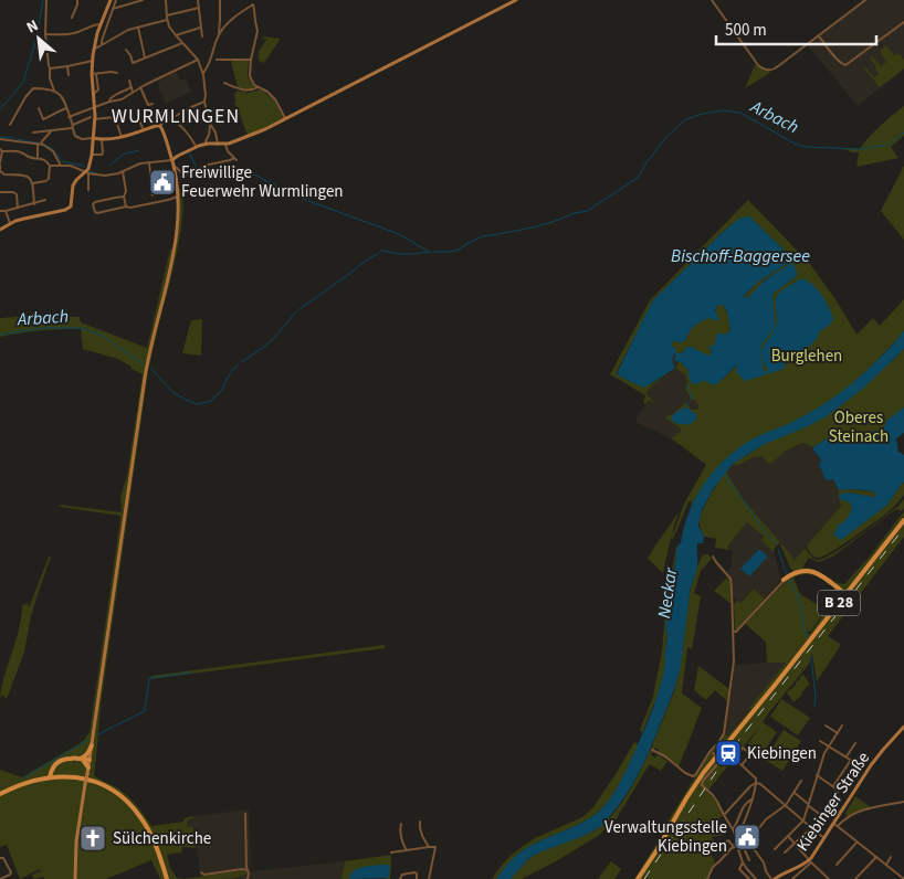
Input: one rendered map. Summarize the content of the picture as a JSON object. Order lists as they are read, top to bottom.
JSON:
{
  "streets": {
    "main road": ["B 28", "Kiebinger Straße"]
  },
  "districts": ["WURMLINGEN"],
  "water": ["Arbach", "Bischoff-Baggersee", "Neckar"],
  "parks": ["Burglehen", "Oberes Steinach"],
  "places": {
    "public building": ["Freiwillige Feuerwehr Wurmlingen", "Verwaltungsstelle Kiebingen"],
    "station": ["Kiebingen"],
    "church": ["Sülchenkirche"]
  },
  "scale_bar": "500 m",
  "north": "top left"
}
